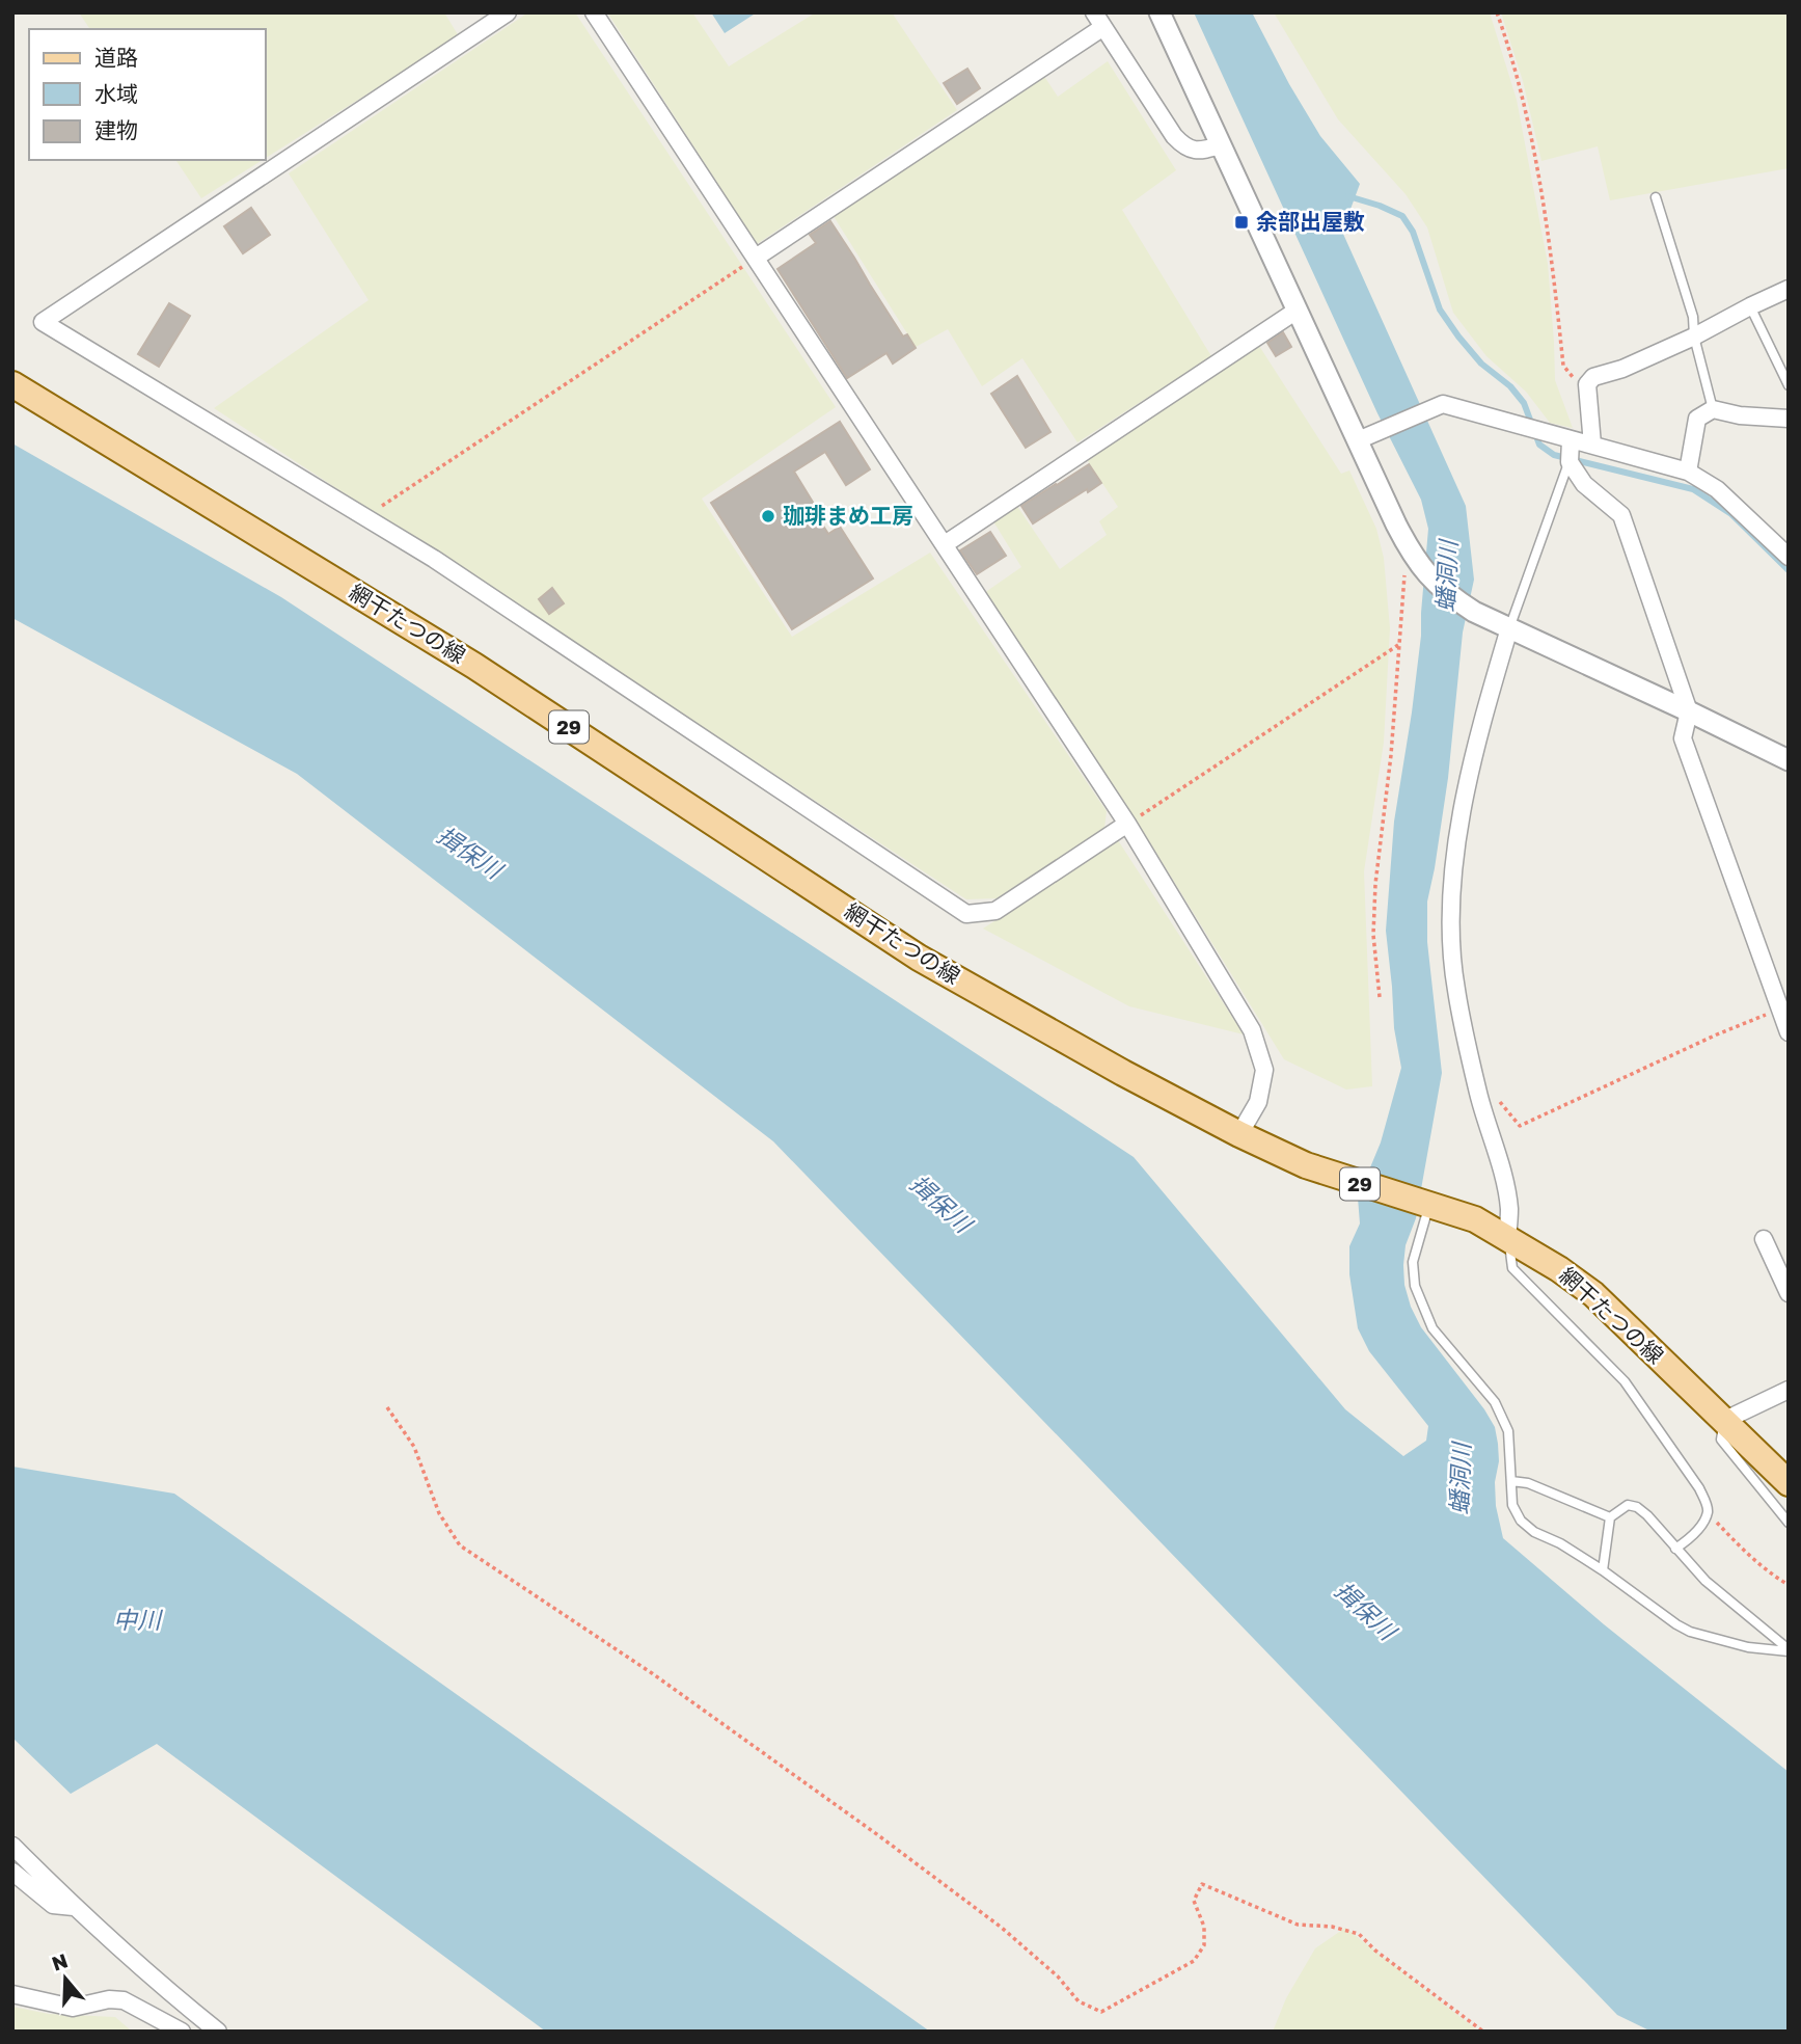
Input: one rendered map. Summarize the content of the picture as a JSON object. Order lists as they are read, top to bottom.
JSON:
{
  "streets": {
    "main road": ["網干たつの線", "29"]
  },
  "water": ["蟠洞川", "揖保川", "中川"],
  "places": {
    "transit": ["余部出屋敷"],
    "other": ["珈琲まめ工房"]
  },
  "legend": ["道路", "水域", "建物"],
  "north": "top"
}
